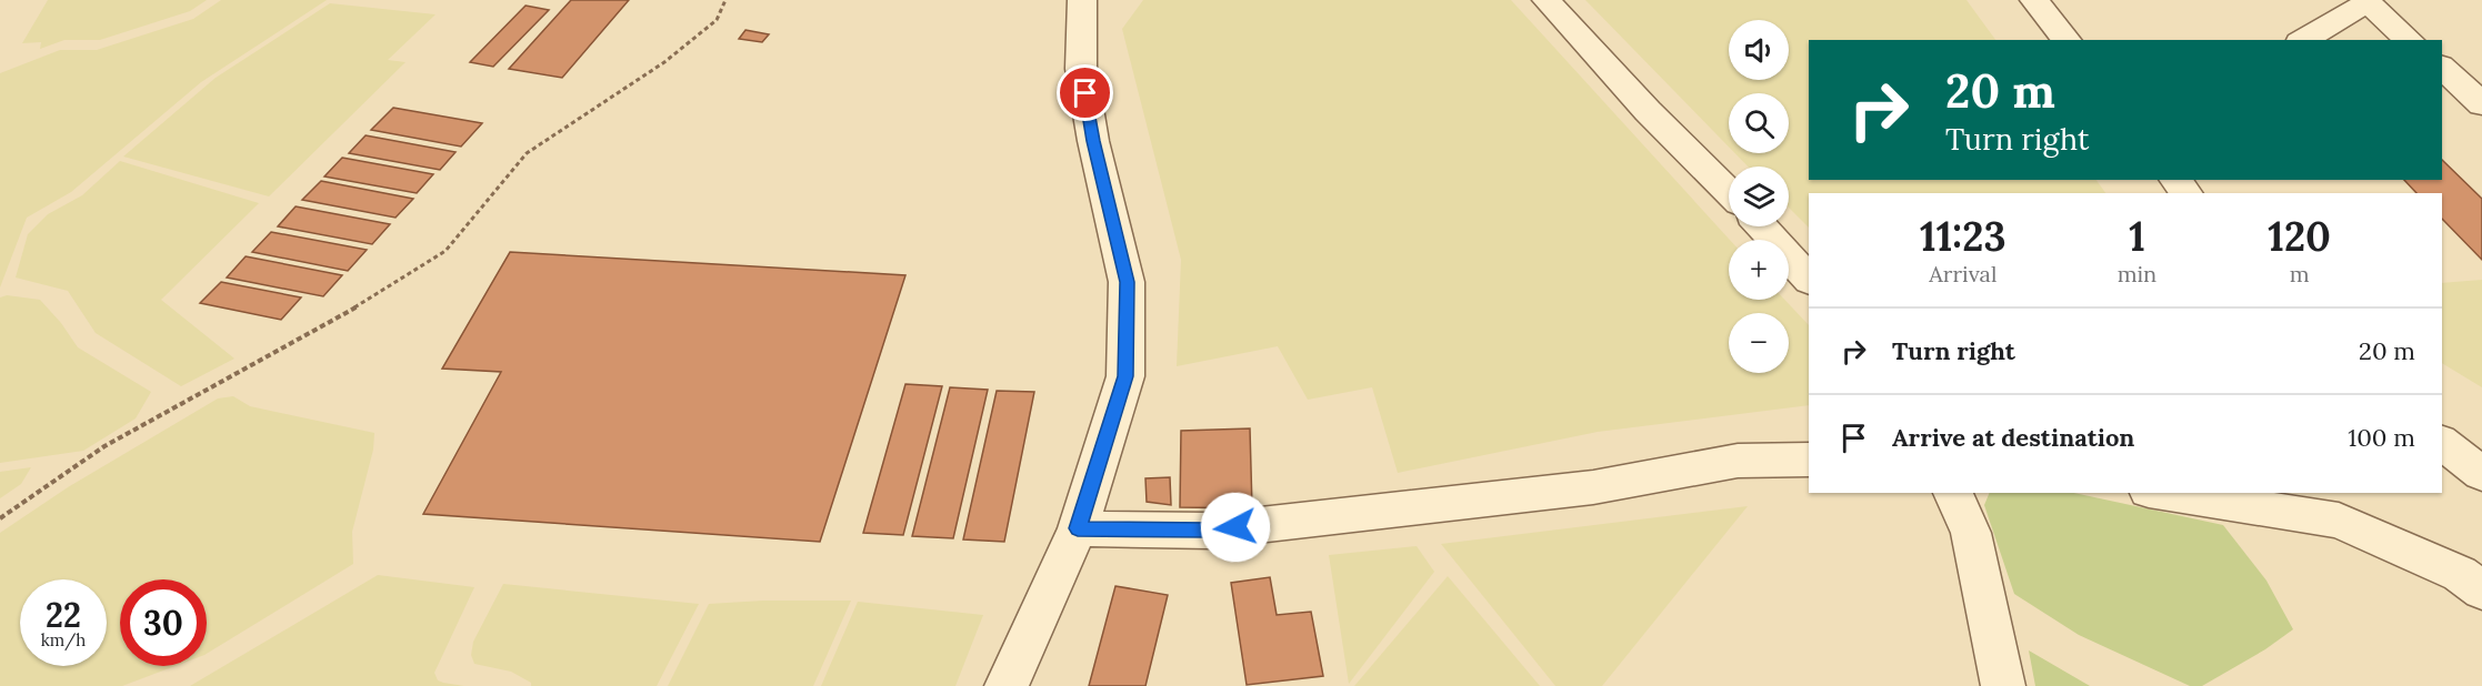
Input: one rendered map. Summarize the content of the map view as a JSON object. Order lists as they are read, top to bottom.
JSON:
{
  "page": {
    "map_buttons": ["+", "−"],
    "turn": ["20 m", "Turn right"],
    "eta": [
      "11:23",
      "Arrival",
      "1",
      "min",
      "120",
      "m"
    ],
    "list": [
      {
        "name": "Turn right",
        "value": "20 m"
      },
      {
        "name": "Arrive at destination",
        "value": "100 m"
      }
    ],
    "speed": "22 km/h",
    "limit": "30"
  }
}
